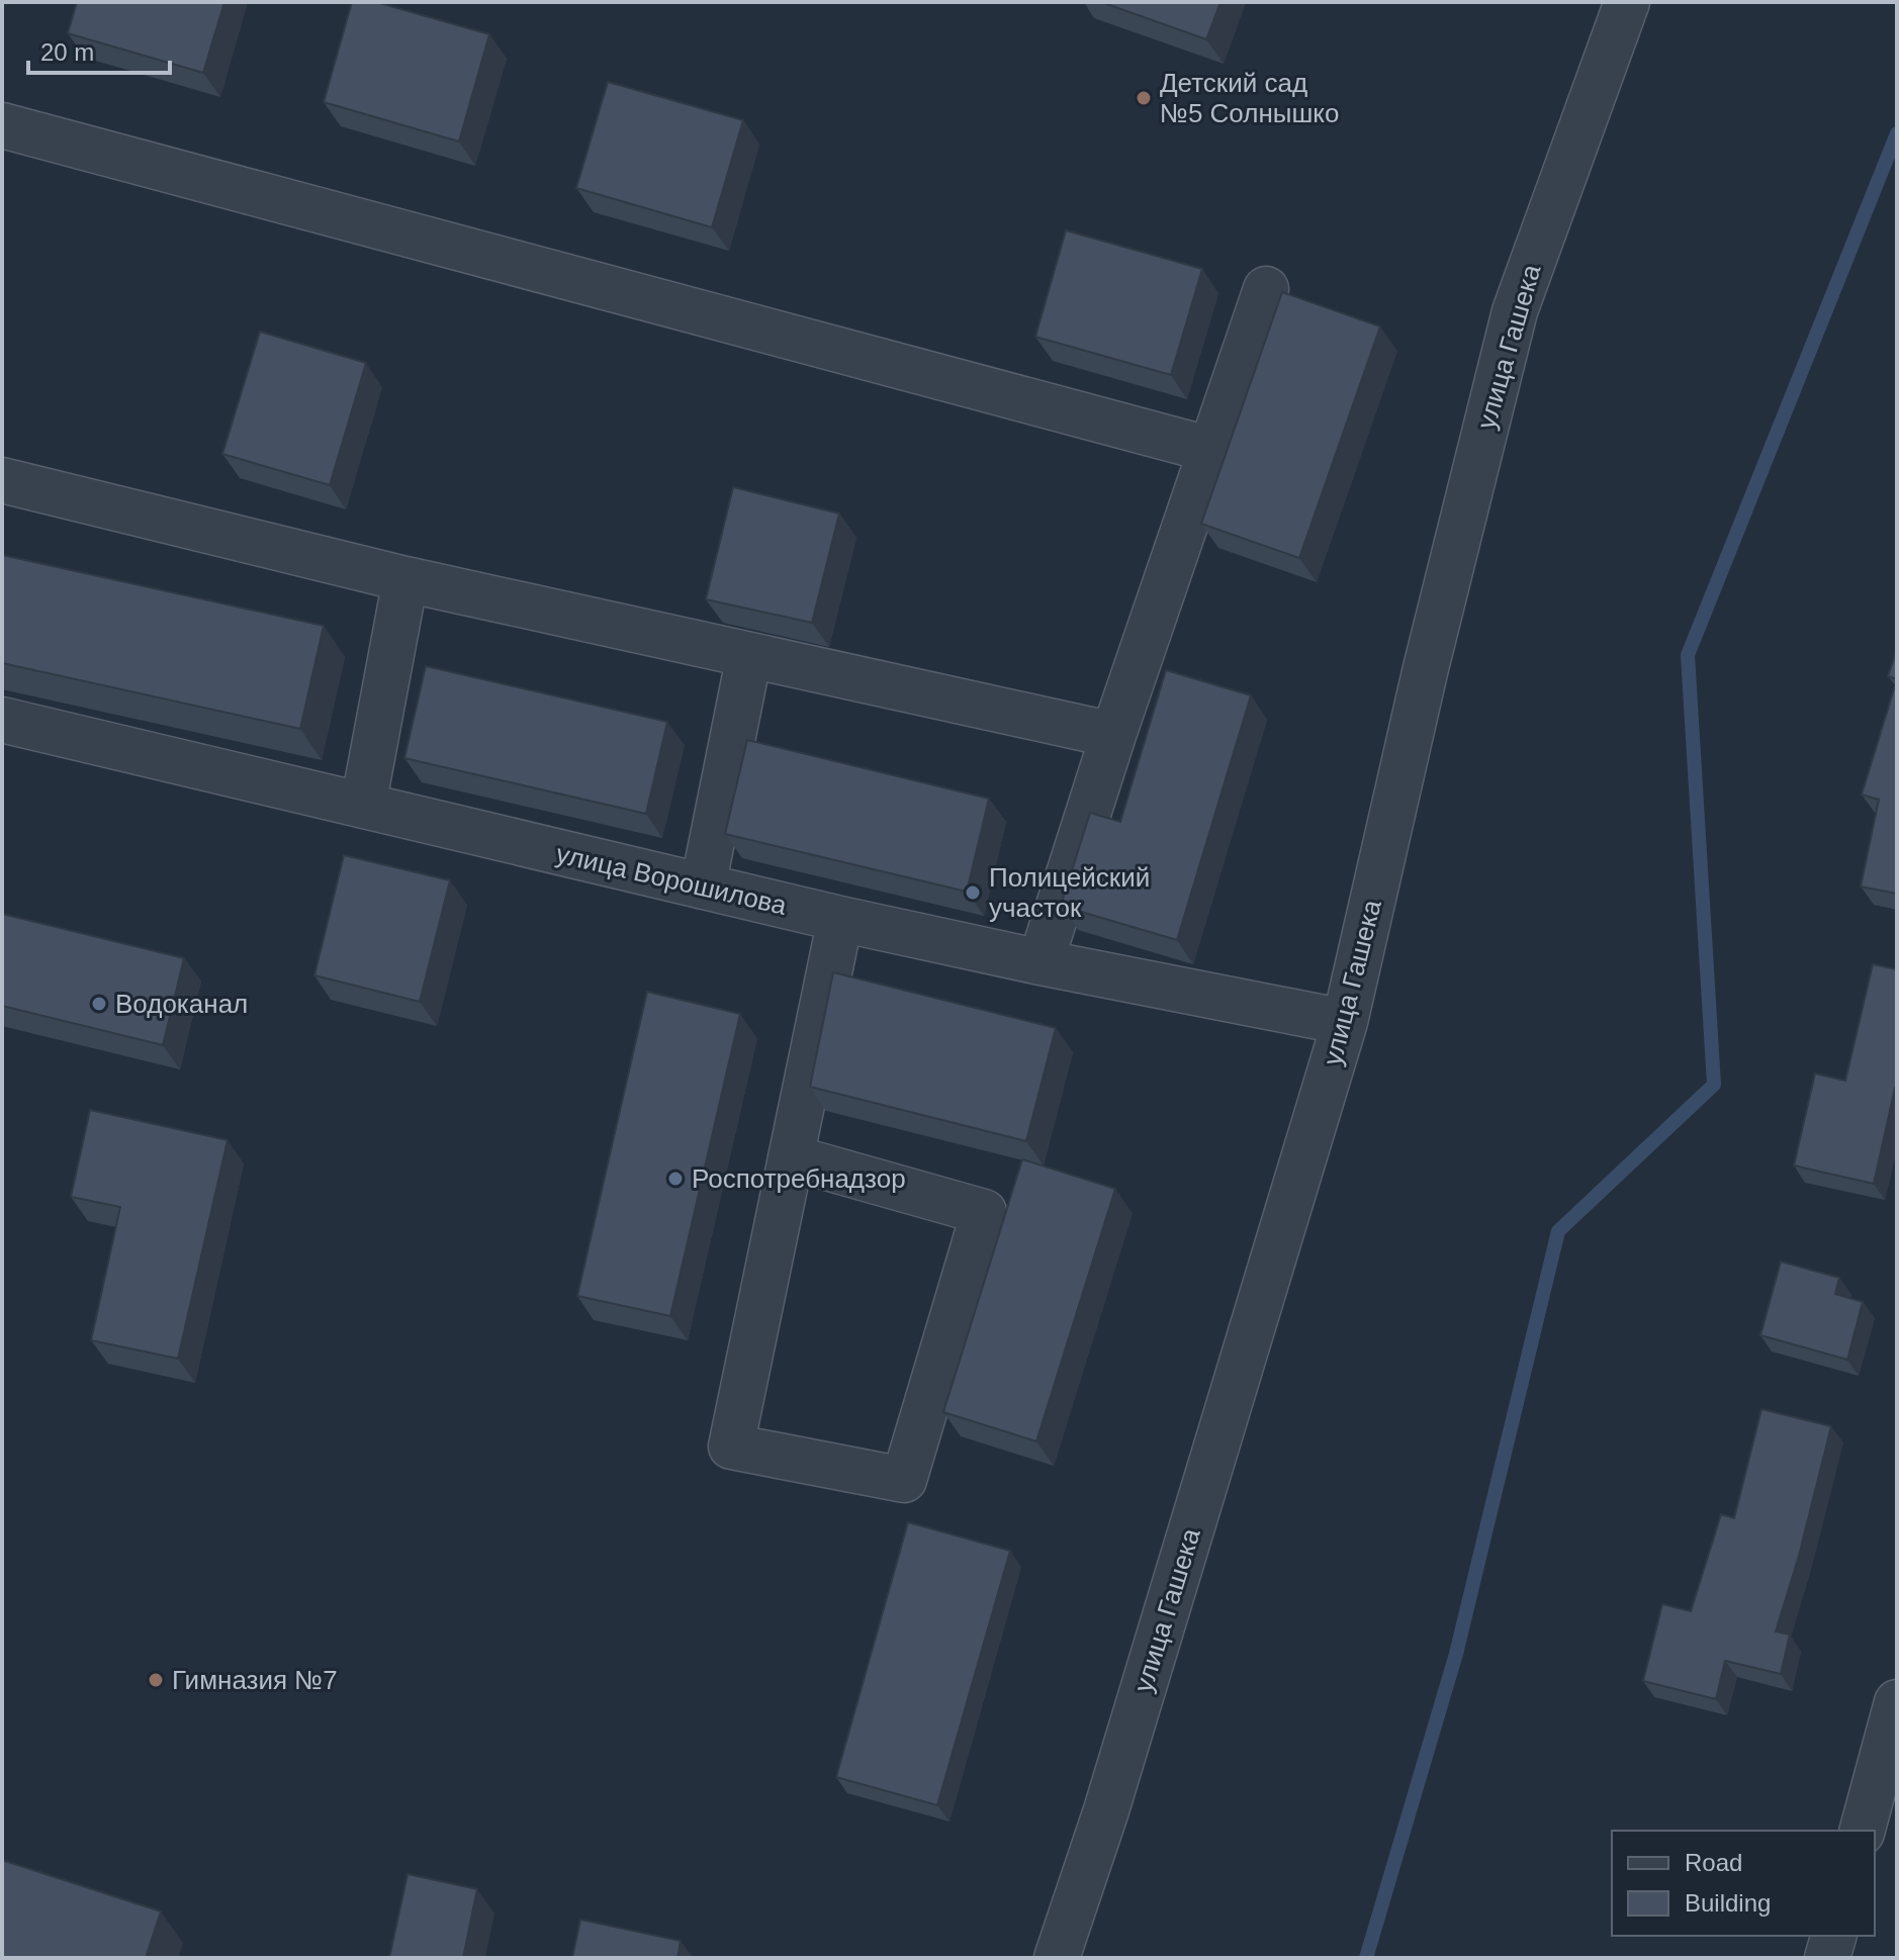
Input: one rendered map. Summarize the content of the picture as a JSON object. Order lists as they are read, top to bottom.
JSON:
{
  "streets": {
    "street": ["улица Гашека", "улица Ворошилова"]
  },
  "crossings": [
    ["улица Гашека", "улица Ворошилова"]
  ],
  "places": [
    "Детский сад №5 Солнышко",
    "Полицейский участок",
    "Водоканал",
    "Роспотребнадзор",
    "Гимназия №7"
  ],
  "legend": ["Road", "Building"],
  "scale_bar": "20 m"
}
